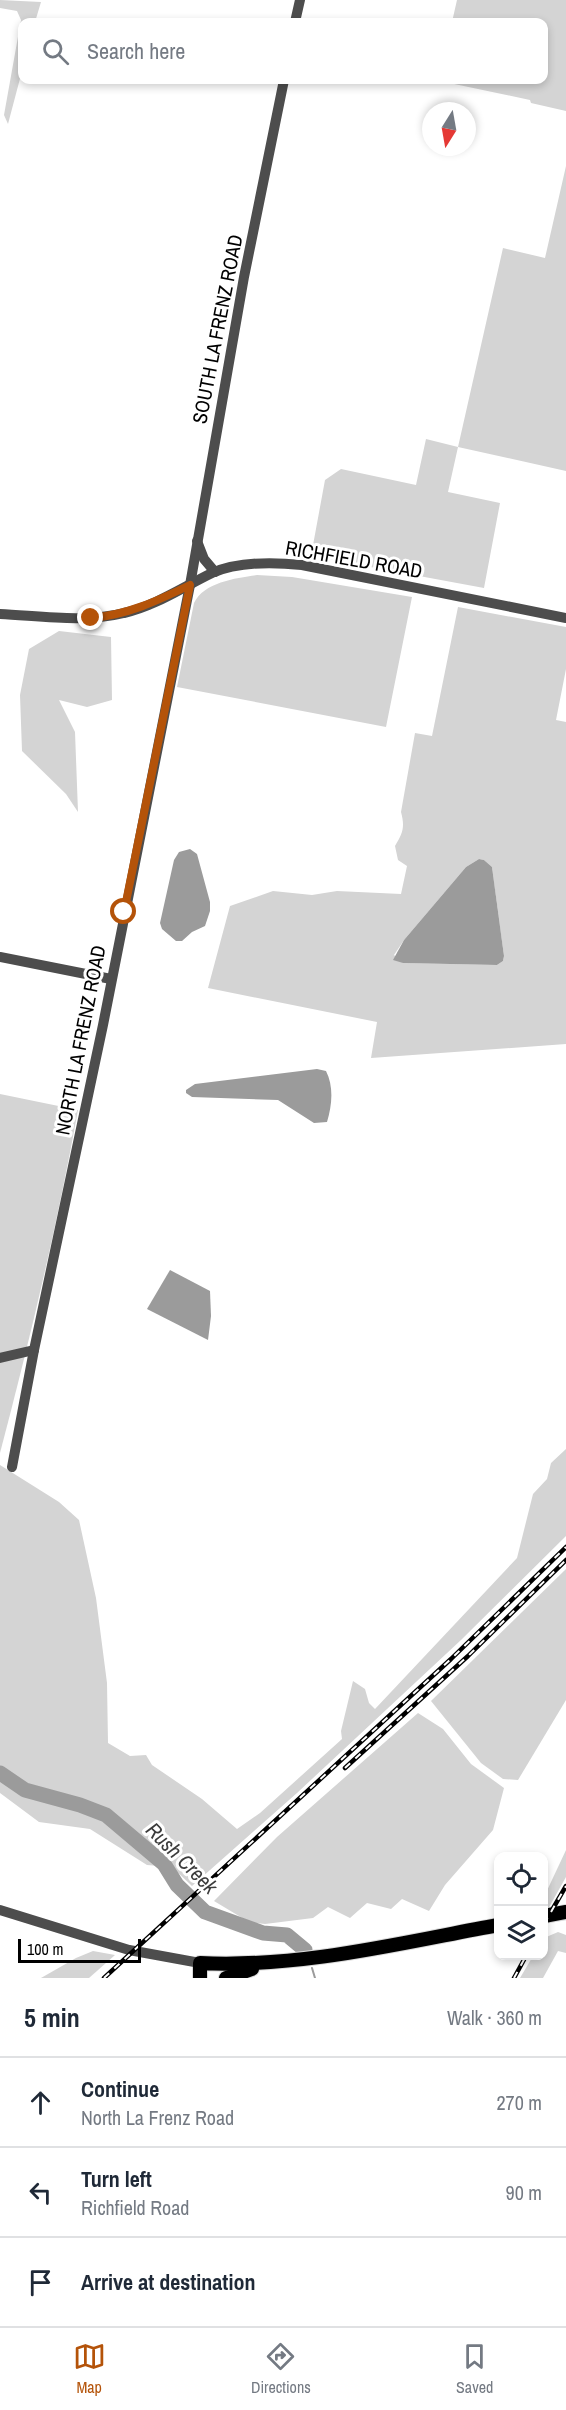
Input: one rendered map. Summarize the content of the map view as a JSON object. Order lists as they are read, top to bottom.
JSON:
{
  "streets": {
    "street": ["SOUTH LA FRENZ ROAD", "RICHFIELD ROAD", "NORTH LA FRENZ ROAD"]
  },
  "crossings": [
    ["SOUTH LA FRENZ ROAD", "RICHFIELD ROAD"],
    ["SOUTH LA FRENZ ROAD", "NORTH LA FRENZ ROAD"],
    ["RICHFIELD ROAD", "NORTH LA FRENZ ROAD"]
  ],
  "water": ["Rush Creek"],
  "scale_bar": "100 m",
  "north": "bottom",
  "page": {
    "search": "Search here",
    "scale": "100 m",
    "heading": ["5 min", "Walk · 360 m"],
    "list": [
      ["Continue", "North La Frenz Road", "270 m"],
      ["Turn left", "Richfield Road", "90 m"],
      "Arrive at destination"
    ],
    "nav": ["Map", "Directions", "Saved"]
  }
}
